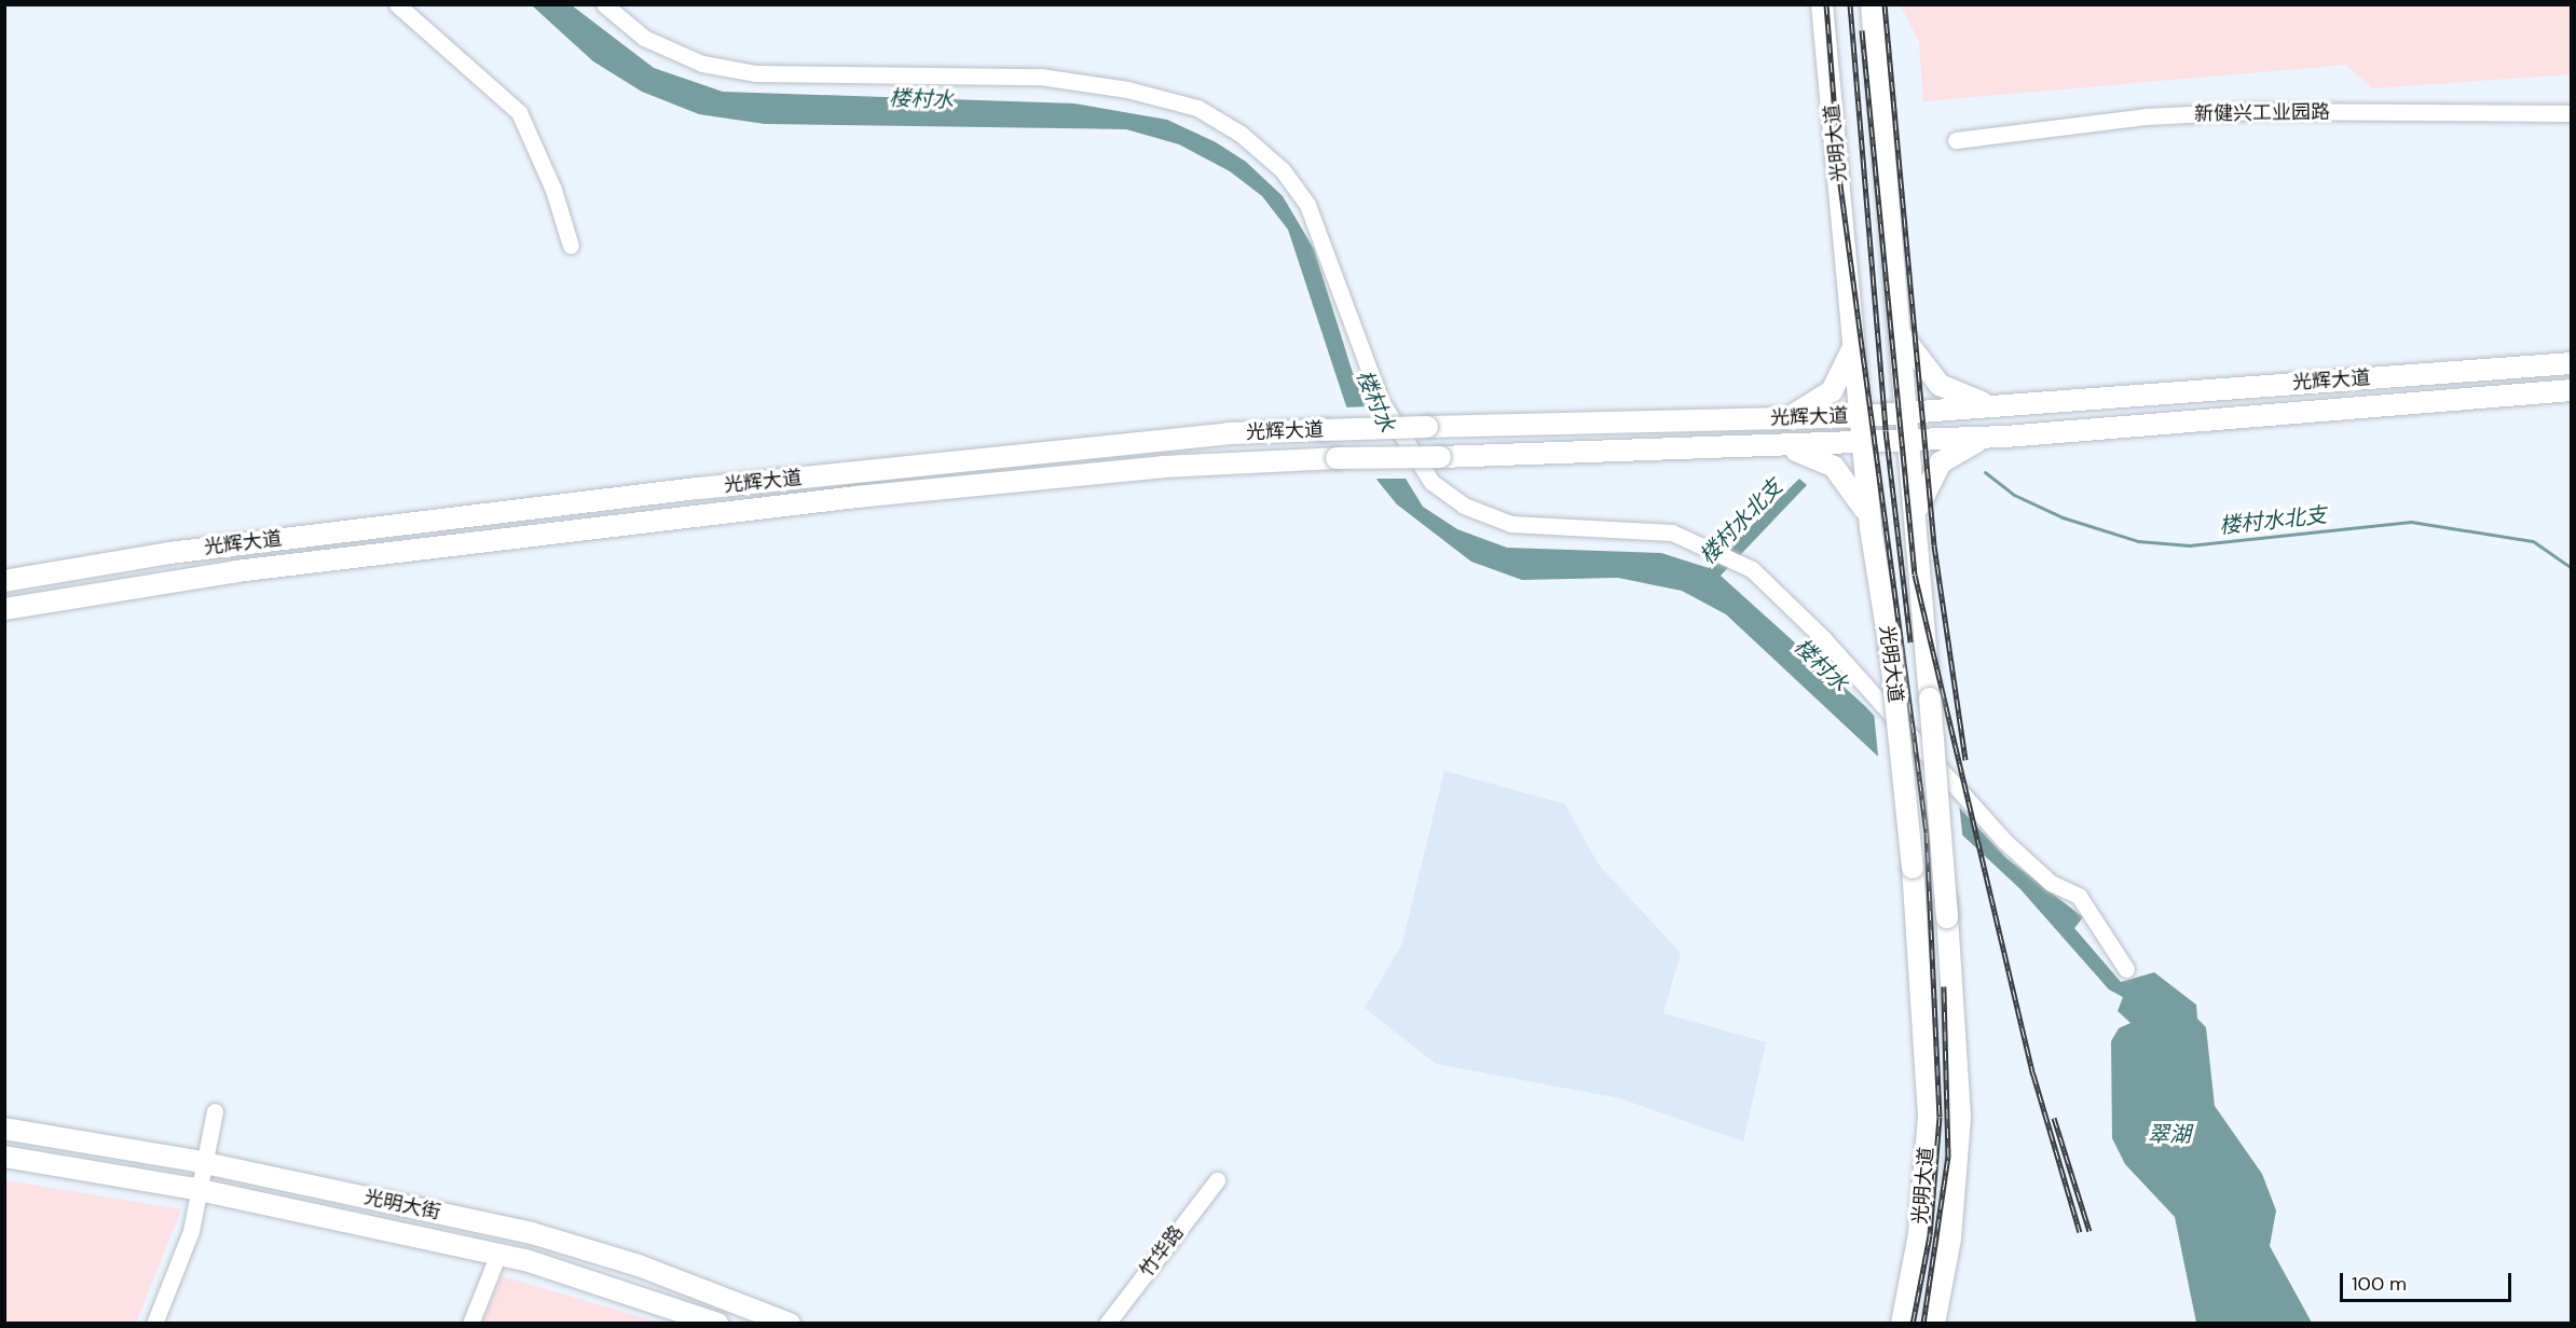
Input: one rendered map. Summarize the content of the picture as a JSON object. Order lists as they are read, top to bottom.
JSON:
{
  "streets": {
    "main road": ["光明大道", "光辉大道", "光明大街"],
    "street": ["新健兴工业园路", "竹华路"]
  },
  "crossings": [
    ["光明大道", "光辉大道"]
  ],
  "water": ["楼村水", "楼村水北支", "翠湖"],
  "scale_bar": "100 m"
}
